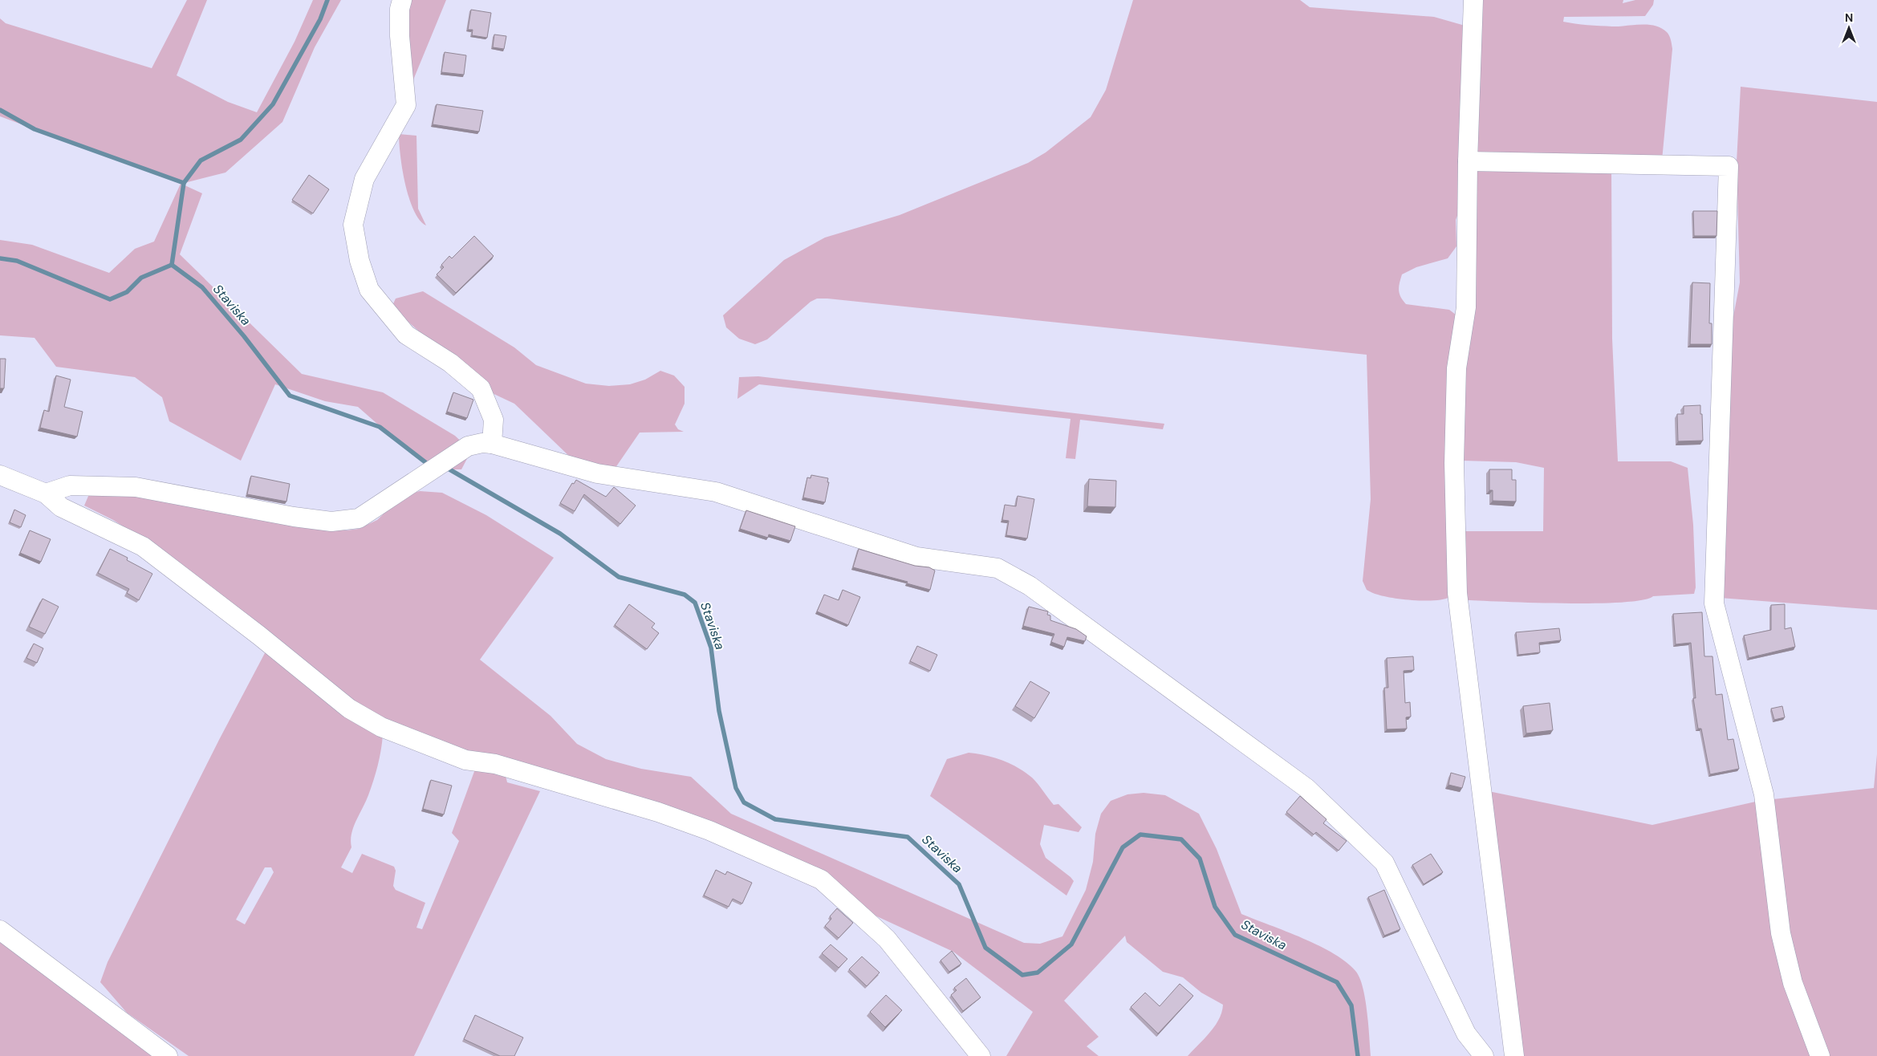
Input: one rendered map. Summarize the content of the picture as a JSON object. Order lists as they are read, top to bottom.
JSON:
{
  "water": ["Staviska"],
  "north": "top"
}
